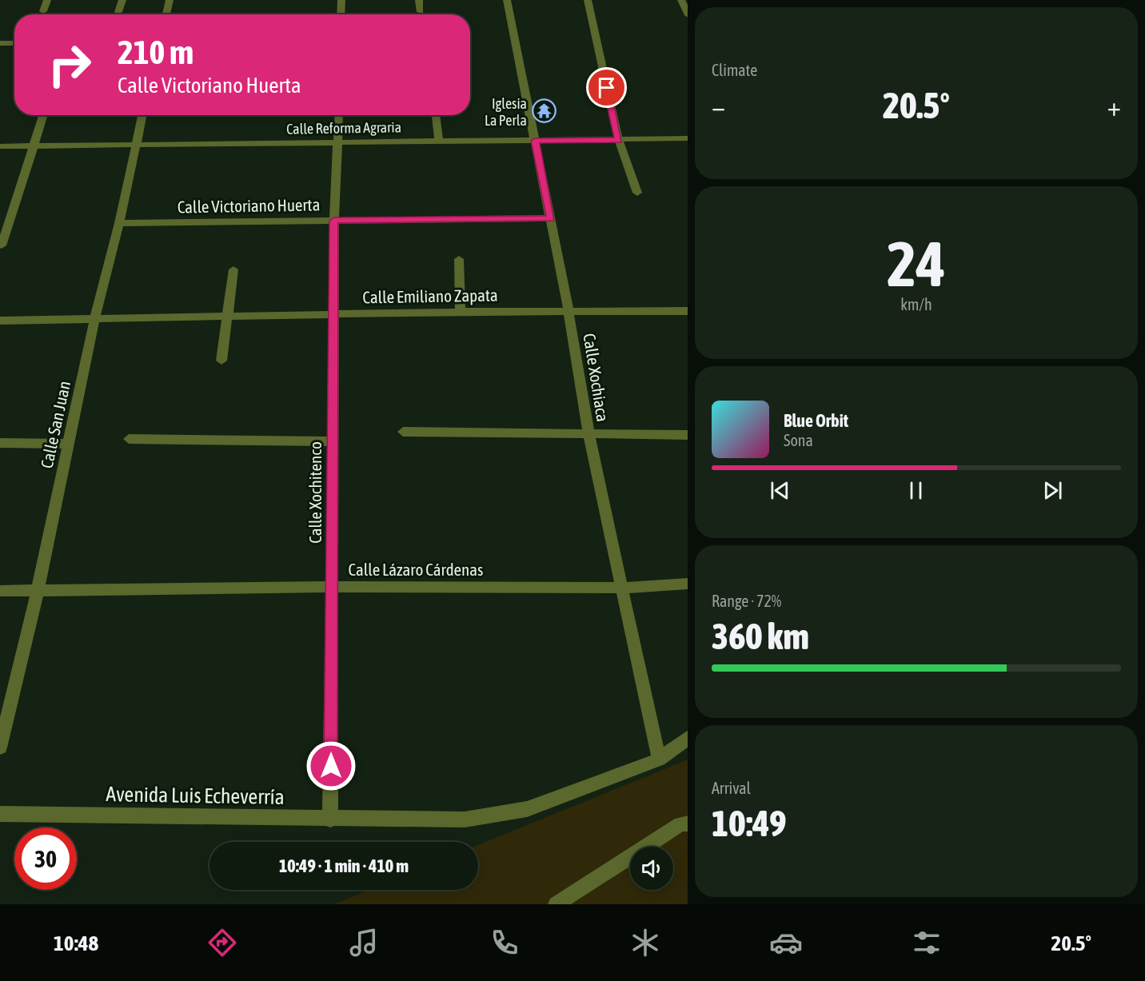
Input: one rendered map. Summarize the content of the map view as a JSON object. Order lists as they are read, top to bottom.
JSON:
{
  "streets": {
    "street": [
      "Calle Reforma Agraria",
      "Calle Victoriano Huerta",
      "Calle Emiliano Zapata",
      "Calle Xochiaca",
      "Calle San Juan",
      "Calle Xochitenco",
      "Calle Lázaro Cárdenas",
      "Avenida Luis Echeverría"
    ]
  },
  "crossings": [
    ["Calle Reforma Agraria", "Calle Xochiaca"],
    ["Calle Reforma Agraria", "Calle San Juan"],
    ["Calle Reforma Agraria", "Calle Xochitenco"],
    ["Calle Victoriano Huerta", "Calle Xochiaca"],
    ["Calle Victoriano Huerta", "Calle San Juan"],
    ["Calle Victoriano Huerta", "Calle Xochitenco"],
    ["Calle Emiliano Zapata", "Calle Xochiaca"],
    ["Calle Emiliano Zapata", "Calle San Juan"],
    ["Calle Emiliano Zapata", "Calle Xochitenco"],
    ["Calle Xochiaca", "Calle Lázaro Cárdenas"],
    ["Calle Xochiaca", "Avenida Luis Echeverría"],
    ["Calle San Juan", "Calle Lázaro Cárdenas"],
    ["Calle Xochitenco", "Calle Lázaro Cárdenas"],
    ["Calle Xochitenco", "Avenida Luis Echeverría"]
  ],
  "places": {
    "temple": ["Iglesia La Perla"]
  },
  "page": {
    "tile": [
      "Climate",
      ["24", "km/h"],
      ["Range · 72%", "360 km"],
      ["Arrival", "10:49"]
    ],
    "turn": ["210 m", "Calle Victoriano Huerta"],
    "heat": ["−", "20.5°", "+"],
    "song": ["Blue Orbit", "Sona"],
    "limit": "30",
    "trip": "10:49 · 1 min · 410 m",
    "tabs": ["10:48", "20.5°"]
  }
}
